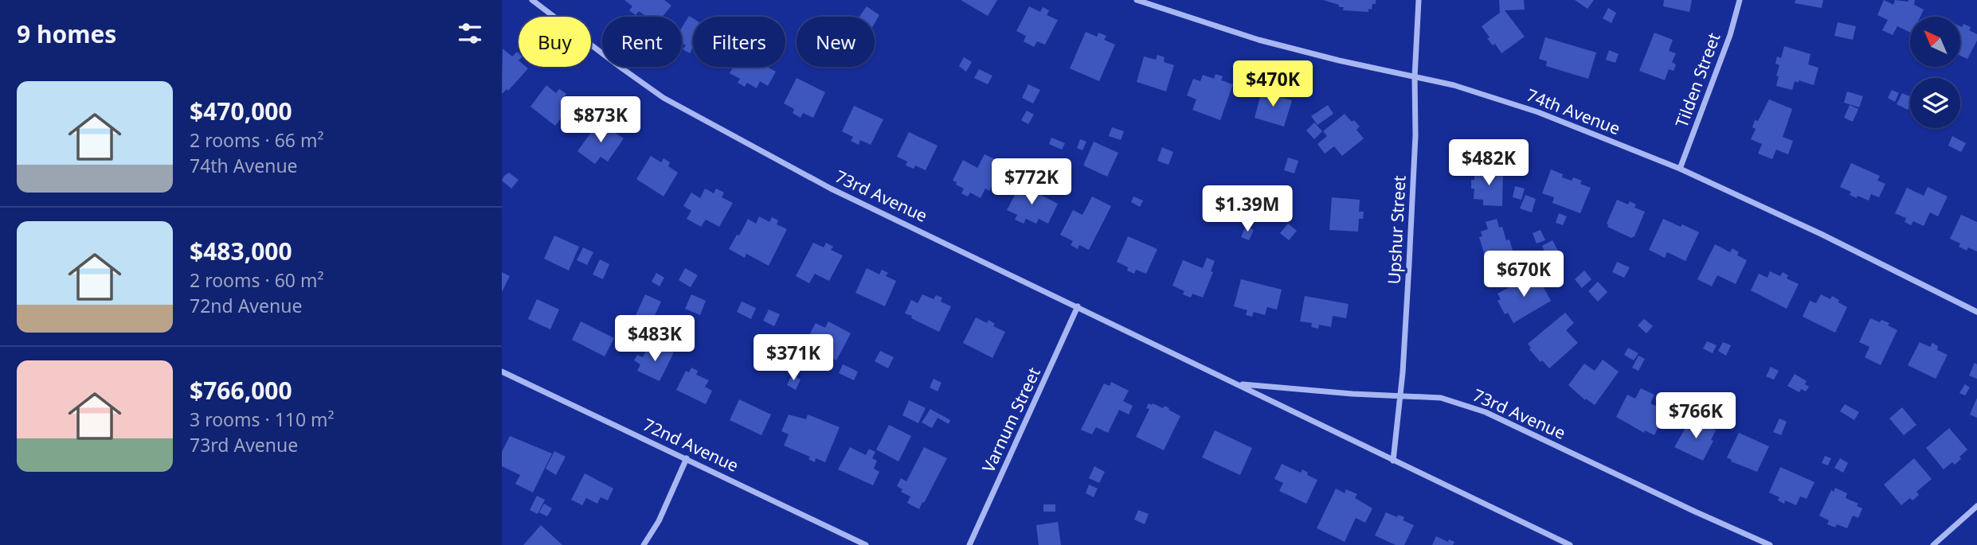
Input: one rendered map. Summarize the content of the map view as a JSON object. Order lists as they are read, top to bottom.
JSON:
{
  "streets": {
    "street": [
      "Tilden Street",
      "74th Avenue",
      "73rd Avenue",
      "Upshur Street",
      "Varnum Street",
      "72nd Avenue"
    ]
  },
  "crossings": [
    ["Tilden Street", "74th Avenue"],
    ["74th Avenue", "Upshur Street"],
    ["73rd Avenue", "Upshur Street"],
    ["73rd Avenue", "Varnum Street"]
  ],
  "north": "top left",
  "page": {
    "heading": "9 homes",
    "chip": [
      "Buy",
      "Rent",
      "Filters",
      "New"
    ],
    "price": [
      "$470K",
      "$873K",
      "$482K",
      "$772K",
      "$1.39M",
      "$670K",
      "$483K",
      "$371K",
      "$766K"
    ],
    "list": [
      {
        "name": "$470,000",
        "note": "2 rooms · 66 m² · 74th Avenue"
      },
      {
        "name": "$483,000",
        "note": "2 rooms · 60 m² · 72nd Avenue"
      },
      {
        "name": "$766,000",
        "note": "3 rooms · 110 m² · 73rd Avenue"
      }
    ]
  }
}
